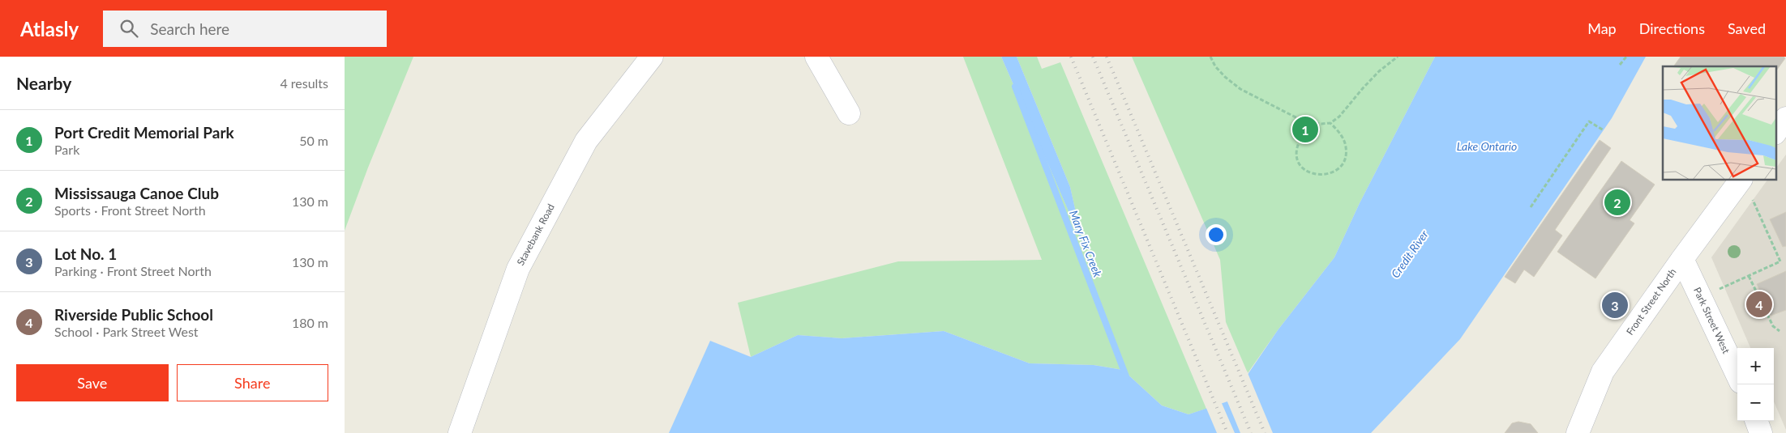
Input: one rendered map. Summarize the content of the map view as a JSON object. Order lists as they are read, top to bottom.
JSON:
{
  "streets": {
    "street": ["Stavebank Road", "Front Street North", "Park Street West"]
  },
  "crossings": [
    ["Front Street North", "Park Street West"]
  ],
  "water": ["Lake Ontario", "Mary Fix Creek", "Credit River"],
  "page": {
    "header": "Atlasly",
    "search": "Search here",
    "nav": ["Map", "Directions", "Saved"],
    "heading": ["Nearby", "4 results"],
    "list": [
      {
        "mark": "1",
        "name": "Port Credit Memorial Park",
        "note": "Park",
        "value": "50 m"
      },
      {
        "mark": "2",
        "name": "Mississauga Canoe Club",
        "note": "Sports · Front Street North",
        "value": "130 m"
      },
      {
        "mark": "3",
        "name": "Lot No. 1",
        "note": "Parking · Front Street North",
        "value": "130 m"
      },
      {
        "mark": "4",
        "name": "Riverside Public School",
        "note": "School · Park Street West",
        "value": "180 m"
      }
    ],
    "pins": [
      "1",
      "2",
      "4",
      "3"
    ],
    "map_buttons": ["+", "−"],
    "buttons": ["Save", "Share"]
  }
}
